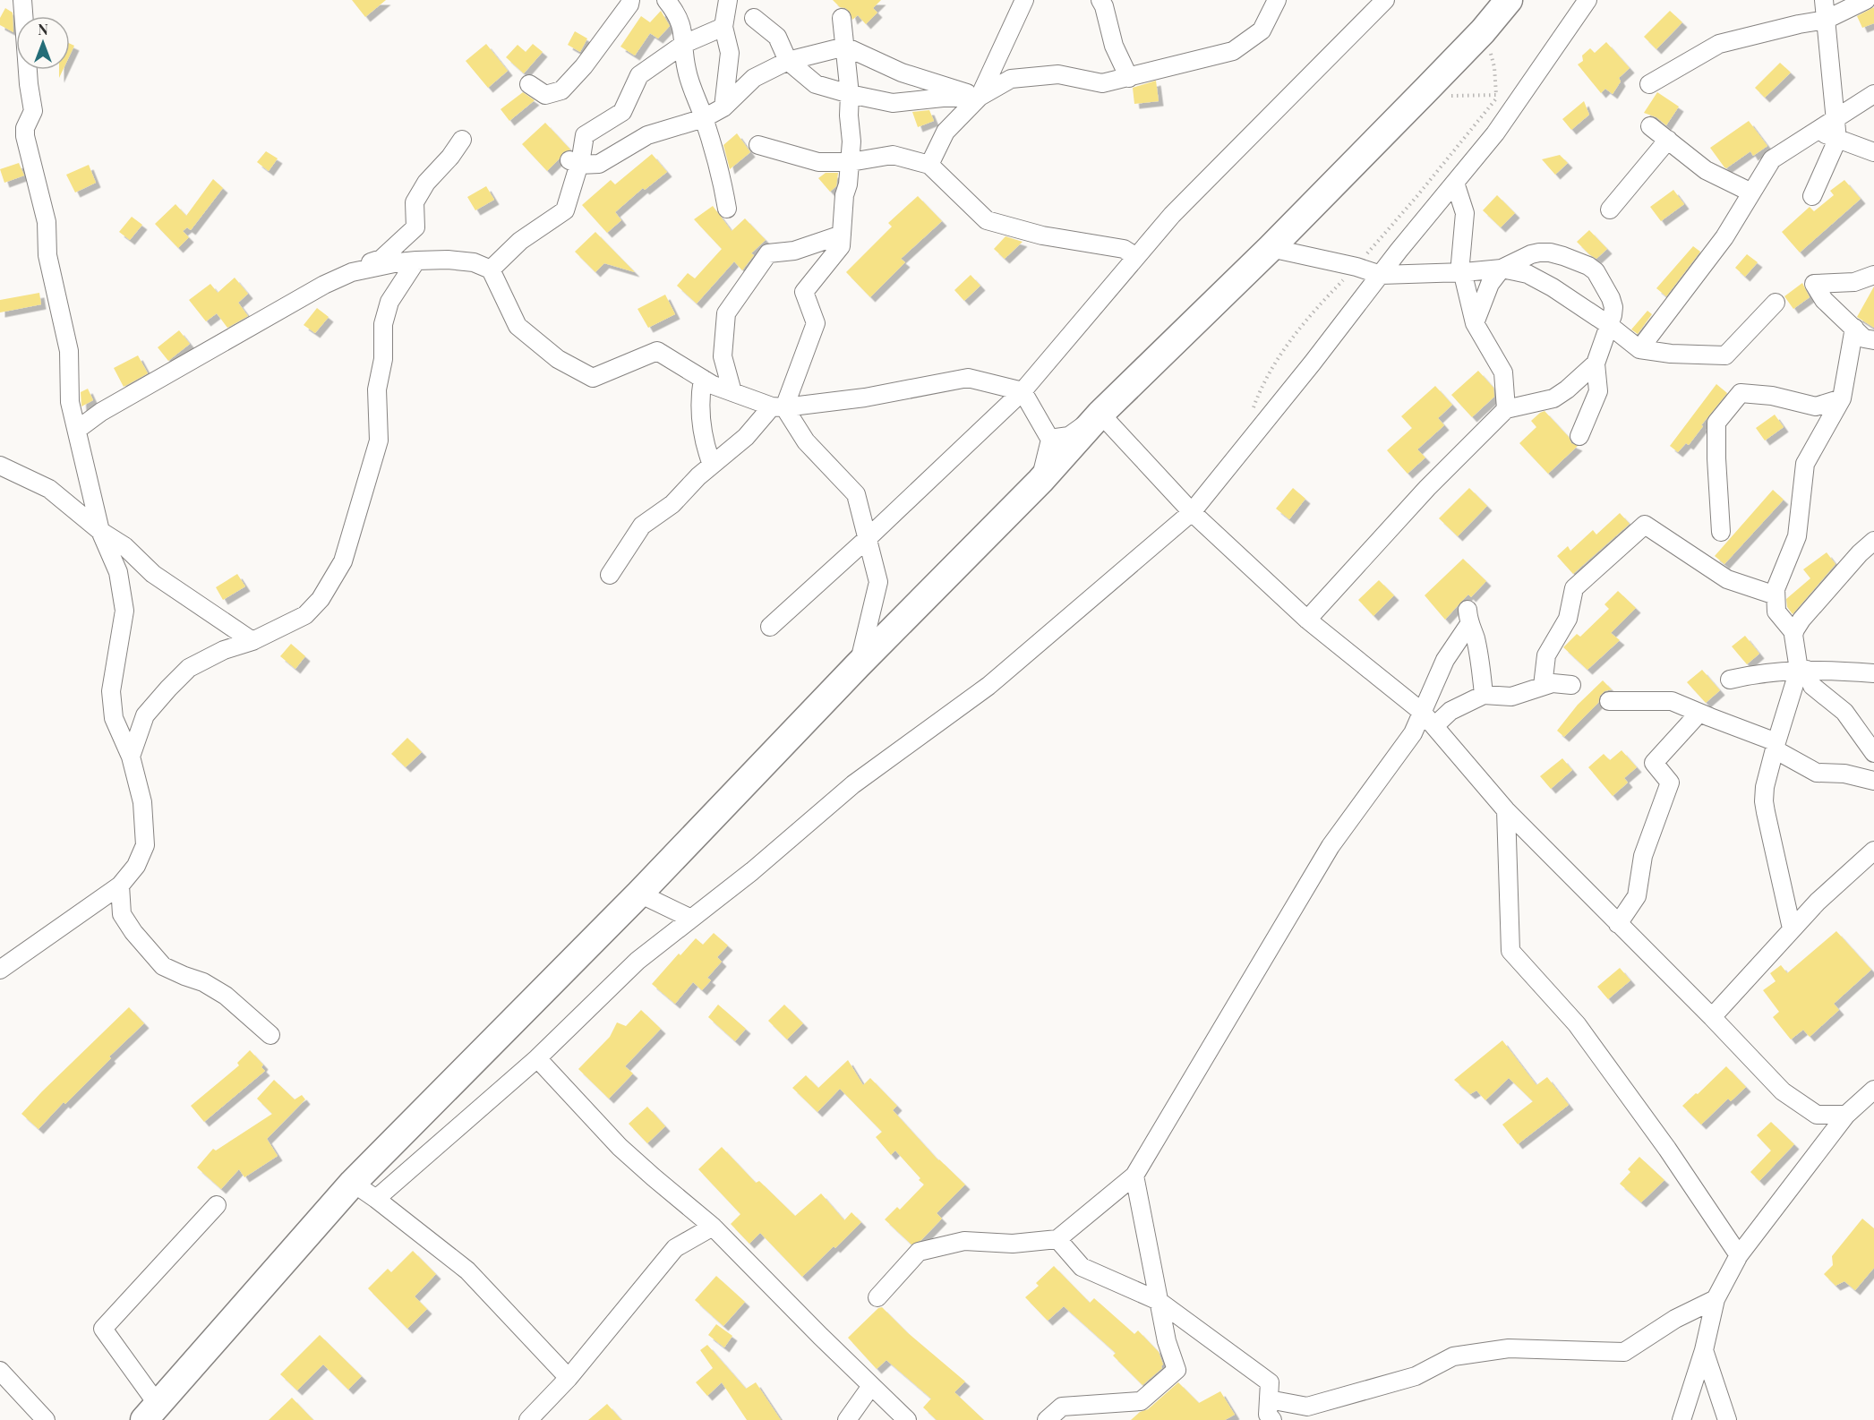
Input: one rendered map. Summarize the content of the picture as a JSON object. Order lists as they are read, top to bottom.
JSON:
{
  "north": "top"
}
